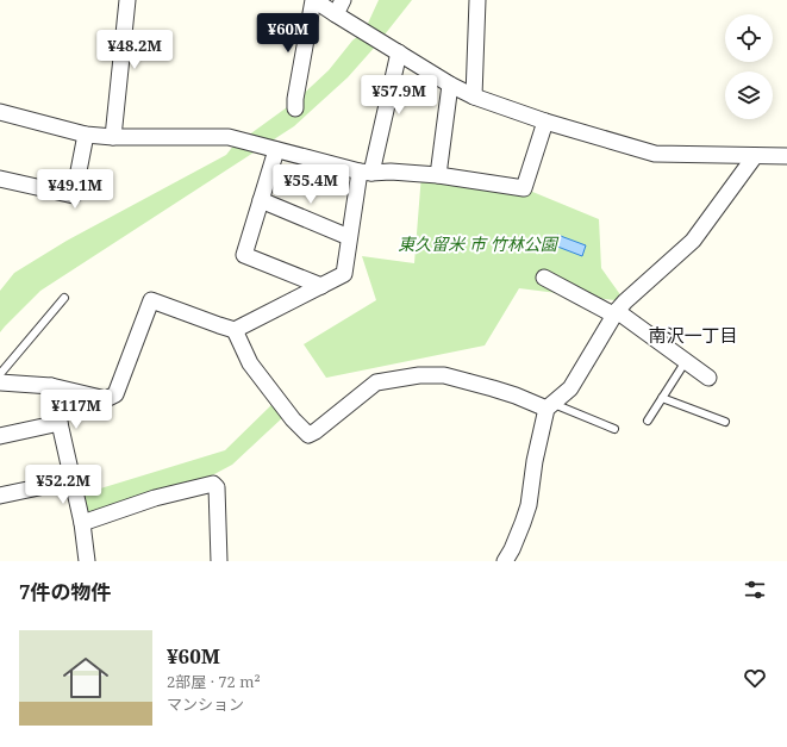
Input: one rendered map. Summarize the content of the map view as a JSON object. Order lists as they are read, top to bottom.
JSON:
{
  "districts": ["南沢一丁目"],
  "parks": ["東久留米 市 竹林公園"],
  "page": {
    "price": [
      "¥60M",
      "¥48.2M",
      "¥57.9M",
      "¥55.4M",
      "¥49.1M",
      "¥117M",
      "¥52.2M"
    ],
    "heading": "7件の物件",
    "list": [
      {
        "name": "¥60M",
        "note": "2部屋 · 72 m² · マンション"
      }
    ]
  }
}
